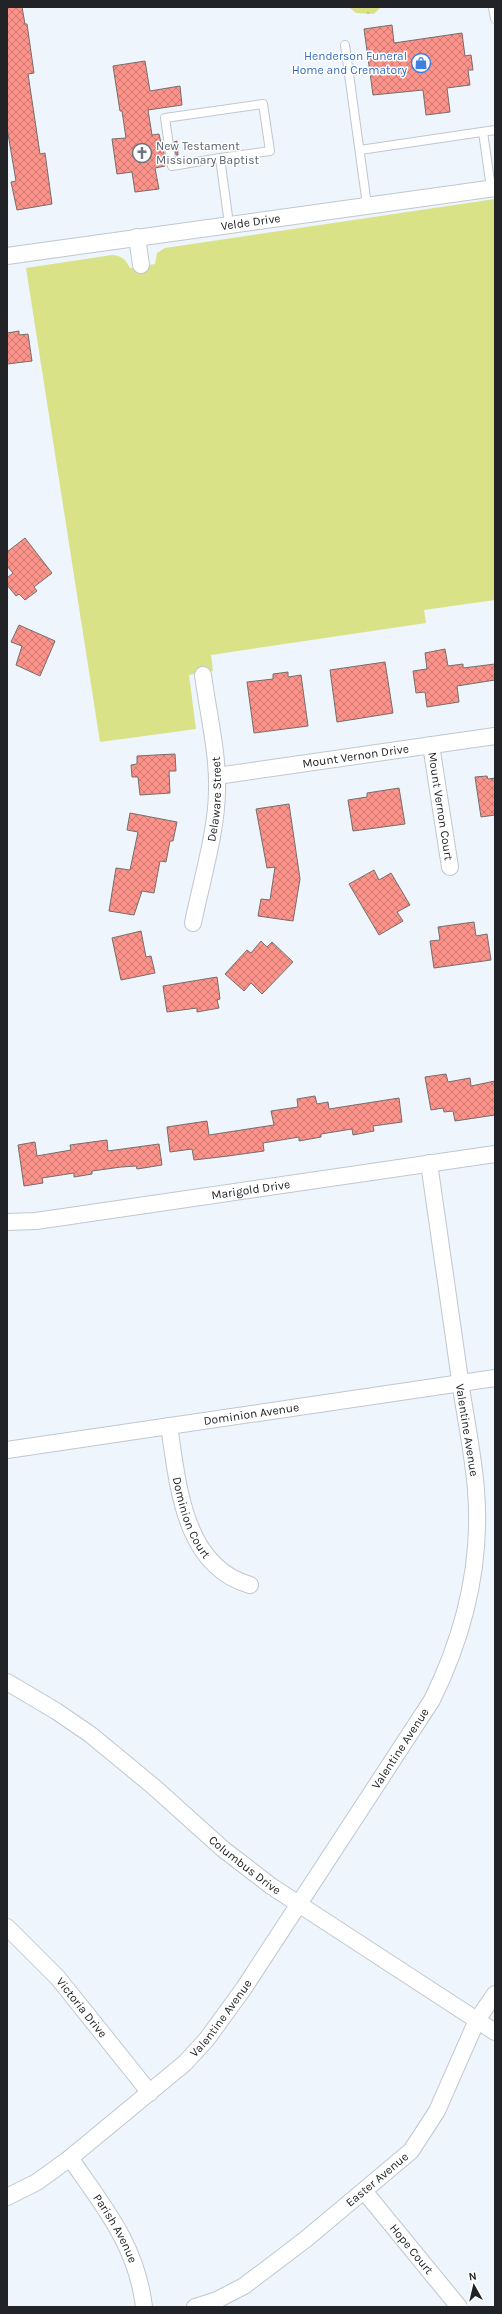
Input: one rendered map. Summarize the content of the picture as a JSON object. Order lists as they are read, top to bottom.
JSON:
{
  "streets": {
    "street": [
      "Velde Drive",
      "Mount Vernon Drive",
      "Delaware Street",
      "Mount Vernon Court",
      "Marigold Drive",
      "Dominion Avenue",
      "Valentine Avenue",
      "Dominion Court",
      "Columbus Drive",
      "Victoria Drive",
      "Easter Avenue",
      "Parish Avenue",
      "Hope Court"
    ]
  },
  "crossings": [
    ["Mount Vernon Drive", "Delaware Street"],
    ["Mount Vernon Drive", "Mount Vernon Court"],
    ["Marigold Drive", "Valentine Avenue"],
    ["Dominion Avenue", "Valentine Avenue"],
    ["Dominion Avenue", "Dominion Court"],
    ["Valentine Avenue", "Columbus Drive"],
    ["Valentine Avenue", "Victoria Drive"],
    ["Valentine Avenue", "Parish Avenue"],
    ["Columbus Drive", "Easter Avenue"],
    ["Easter Avenue", "Hope Court"]
  ],
  "places": {
    "shop": ["Henderson Funeral Home and Crematory"],
    "church": ["New Testament Missionary Baptist"]
  },
  "north": "top"
}
